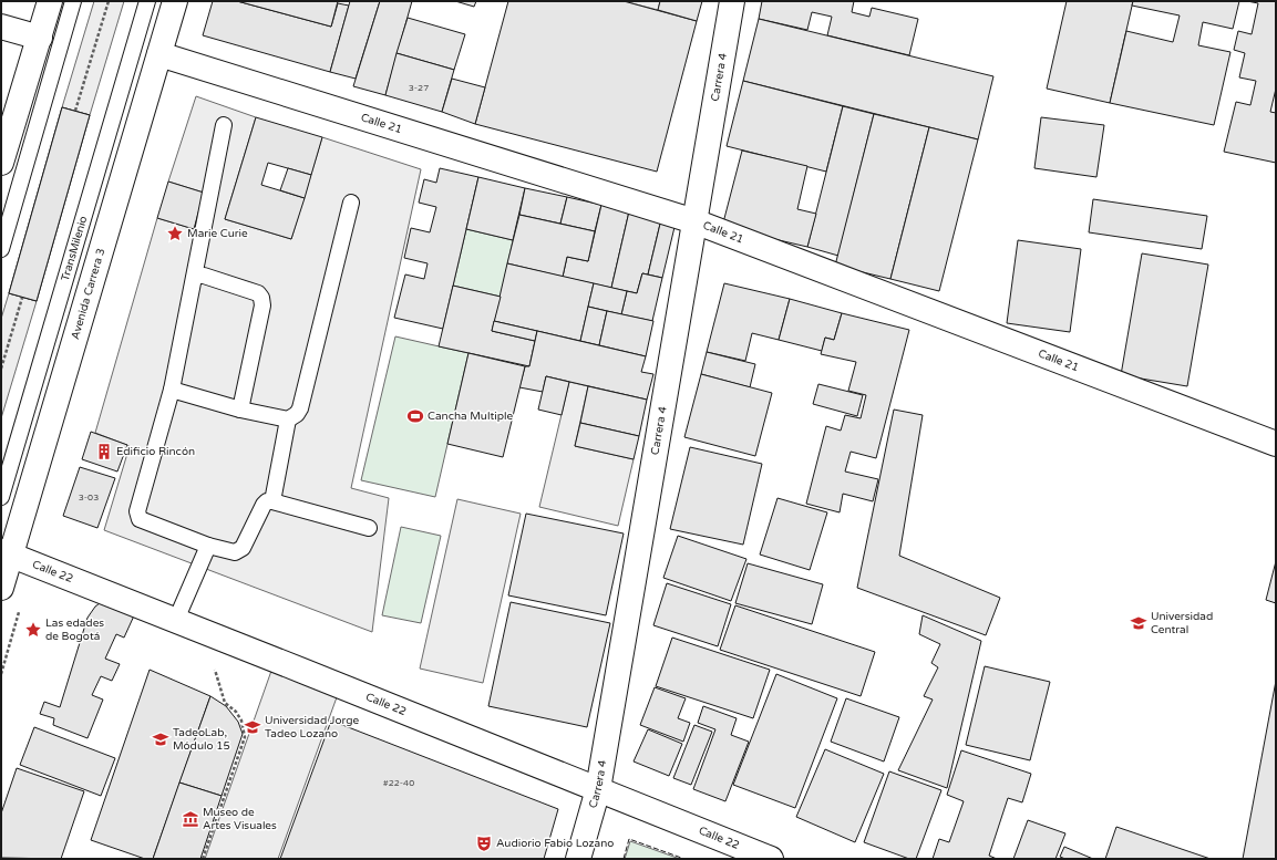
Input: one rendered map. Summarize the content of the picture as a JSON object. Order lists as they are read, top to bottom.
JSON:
{
  "streets": {
    "street": [
      "Carrera 4",
      "Calle 21",
      "Avenida Carrera 3",
      "Calle 22"
    ],
    "lane": ["TransMilenio"]
  },
  "crossings": [
    ["Carrera 4", "Calle 21"],
    ["Carrera 4", "Calle 22"],
    ["Calle 21", "Avenida Carrera 3"],
    ["Avenida Carrera 3", "Calle 22"]
  ],
  "places": {
    "place": ["Marie Curie", "Las edades de Bogotá"],
    "sports": ["Cancha Multiple"],
    "building": ["Edificio Rincón"],
    "school or university": ["Universidad Central", "Universidad Jorge Tadeo Lozano", "TadeoLab, Módulo 15"],
    "museum": ["Museo de Artes Visuales"],
    "theatre": ["Audiorio Fabio Lozano"]
  },
  "house_numbers": ["3-27", "3-03", "#22-40"]
}
